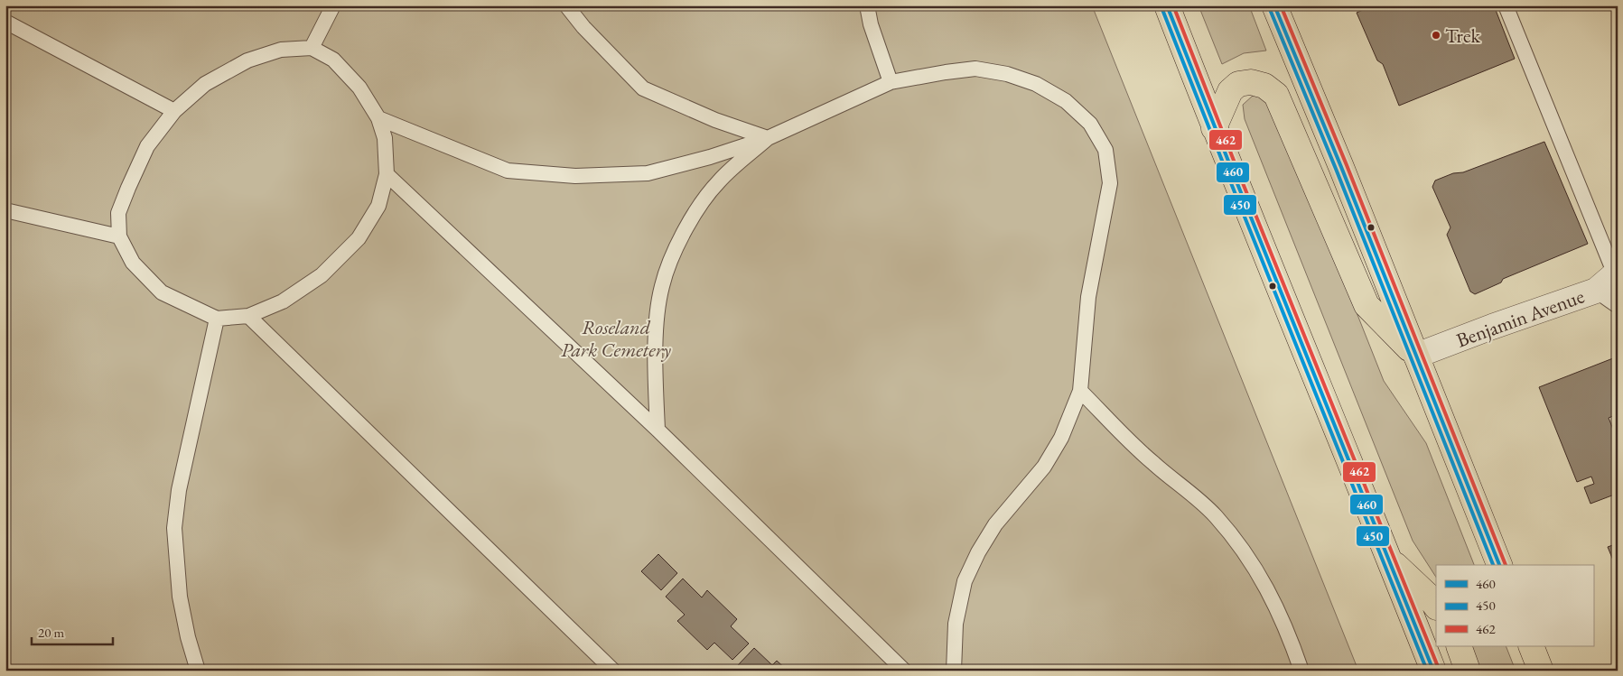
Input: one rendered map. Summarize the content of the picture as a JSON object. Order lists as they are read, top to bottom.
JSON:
{
  "streets": {
    "street": ["Benjamin Avenue"]
  },
  "parks": ["Roseland Park Cemetery"],
  "places": ["Trek"],
  "lines": ["transit line 460", "transit line 462", "transit line 450"],
  "legend": ["460", "450", "462"],
  "scale_bar": "20 m"
}
